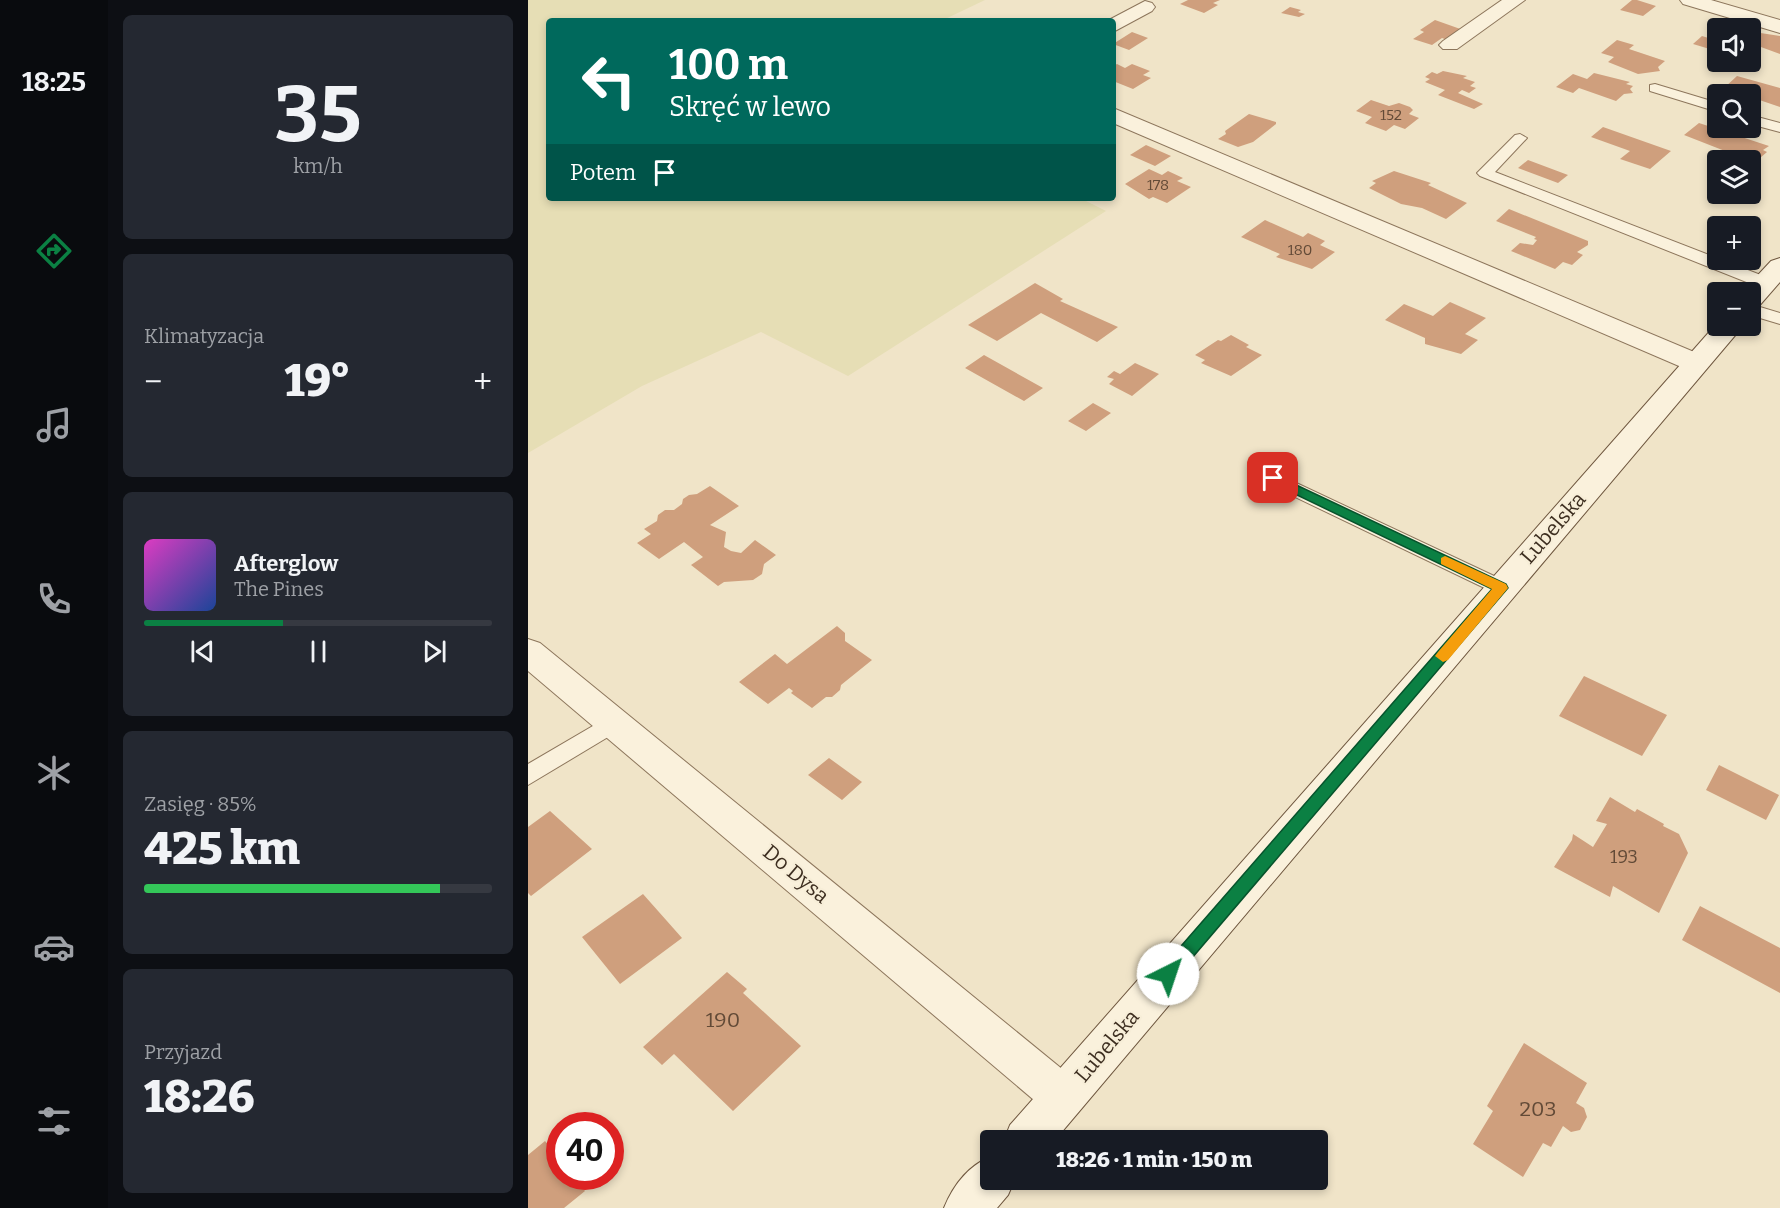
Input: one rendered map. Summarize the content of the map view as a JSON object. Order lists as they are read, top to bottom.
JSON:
{
  "streets": {
    "street": ["Lubelska", "Do Dysa"]
  },
  "crossings": [
    ["Lubelska", "Do Dysa"]
  ],
  "house_numbers": [
    "152",
    "178",
    "180",
    "193",
    "190",
    "203"
  ],
  "page": {
    "tabs": "18:25",
    "tile": [
      ["35", "km/h"],
      "Klimatyzacja",
      ["Zasięg · 85%", "425 km"],
      ["Przyjazd", "18:26"]
    ],
    "map_buttons": ["+", "−"],
    "turn": ["100 m", "Skręć w lewo"],
    "then": "Potem",
    "heat": ["−", "19°", "+"],
    "song": ["Afterglow", "The Pines"],
    "limit": "40",
    "trip": "18:26 · 1 min · 150 m"
  }
}
